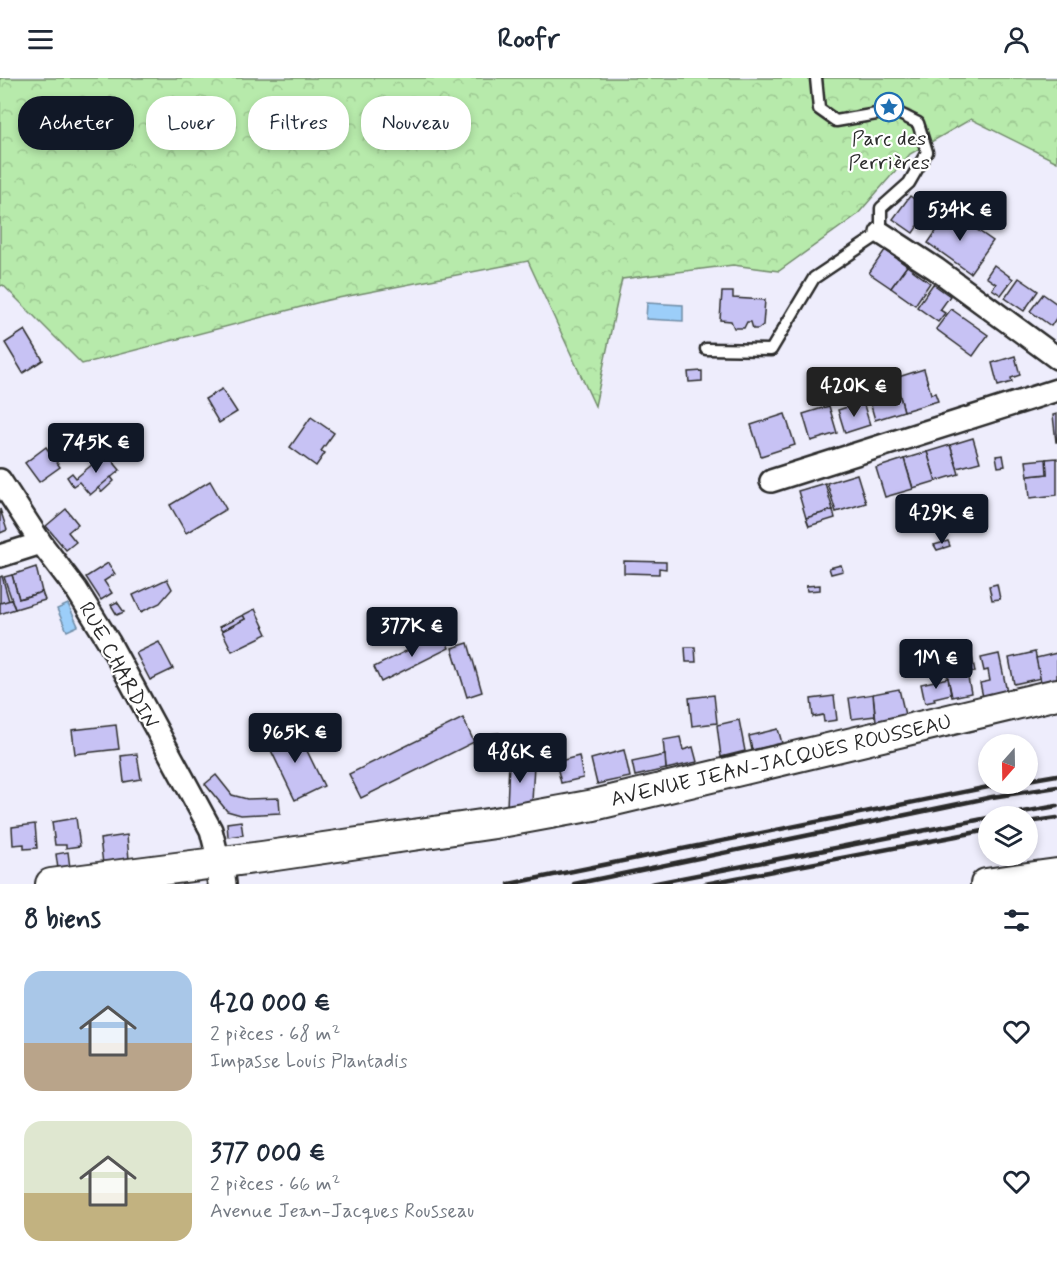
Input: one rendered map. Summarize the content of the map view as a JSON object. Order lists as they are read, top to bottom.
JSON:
{
  "streets": {
    "main road": ["AVENUE JEAN-JACQUES ROUSSEAU"],
    "street": ["RUE CHARDIN"]
  },
  "crossings": [
    ["RUE CHARDIN", "AVENUE JEAN-JACQUES ROUSSEAU"]
  ],
  "places": {
    "place": ["Parc des Perrières"]
  },
  "north": "bottom",
  "page": {
    "header": "Roofr",
    "chip": [
      "Acheter",
      "Louer",
      "Filtres",
      "Nouveau"
    ],
    "price": [
      "534K €",
      "420K €",
      "745K €",
      "429K €",
      "377K €",
      "1M €",
      "965K €",
      "486K €"
    ],
    "heading": "8 biens",
    "list": [
      {
        "name": "420 000 €",
        "note": "2 pièces · 68 m² · Impasse Louis Plantadis"
      },
      {
        "name": "377 000 €",
        "note": "2 pièces · 66 m² · Avenue Jean-Jacques Rousseau"
      }
    ]
  }
}
